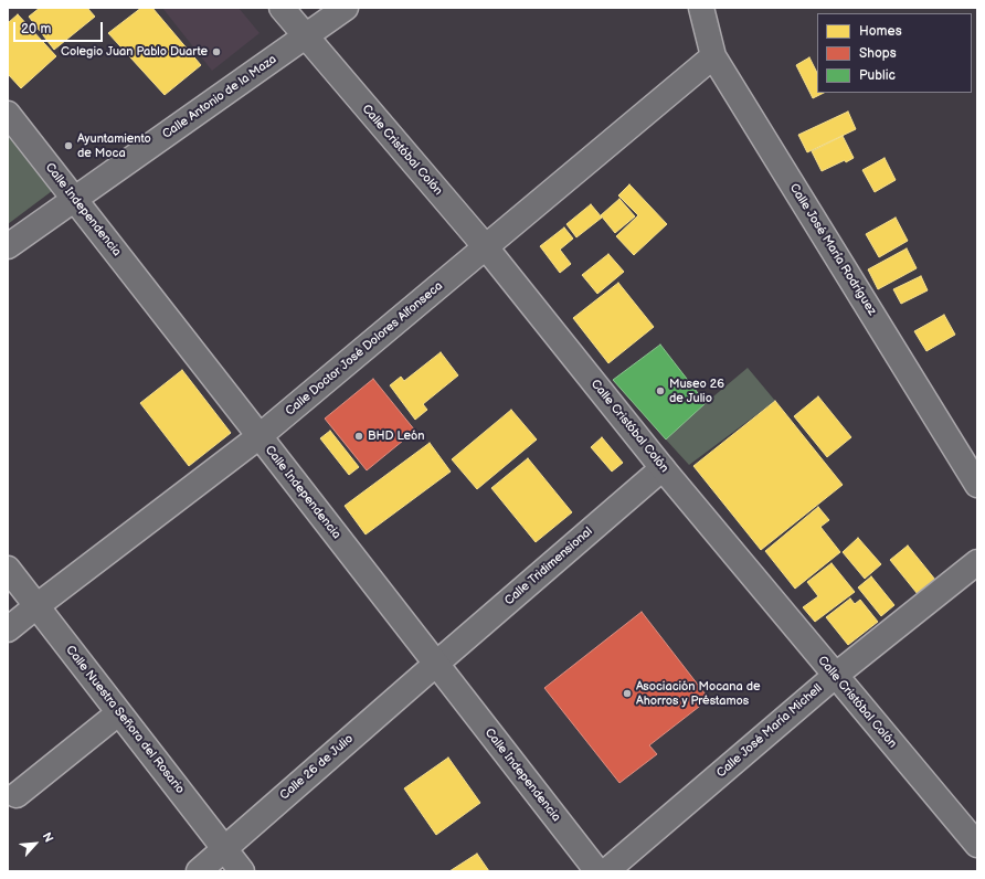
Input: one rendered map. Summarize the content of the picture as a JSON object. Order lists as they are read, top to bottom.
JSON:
{
  "streets": {
    "street": [
      "Calle Antonio de la Maza",
      "Calle Cristóbal Colón",
      "Calle Independencia",
      "Calle José María Rodríguez",
      "Calle Doctor José Dolores Alfonseca",
      "Calle Tridimensional",
      "Calle Nuestra Señora del Rosario",
      "Calle José María Michell",
      "Calle 26 de Julio"
    ]
  },
  "crossings": [
    ["Calle Antonio de la Maza", "Calle Cristóbal Colón"],
    ["Calle Antonio de la Maza", "Calle Independencia"],
    ["Calle Cristóbal Colón", "Calle Doctor José Dolores Alfonseca"],
    ["Calle Cristóbal Colón", "Calle Tridimensional"],
    ["Calle Cristóbal Colón", "Calle José María Michell"],
    ["Calle Independencia", "Calle Doctor José Dolores Alfonseca"],
    ["Calle Independencia", "Calle Tridimensional"],
    ["Calle Independencia", "Calle 26 de Julio"],
    ["Calle José María Rodríguez", "Calle Doctor José Dolores Alfonseca"],
    ["Calle Doctor José Dolores Alfonseca", "Calle Nuestra Señora del Rosario"],
    ["Calle Tridimensional", "Calle 26 de Julio"],
    ["Calle Nuestra Señora del Rosario", "Calle 26 de Julio"]
  ],
  "places": [
    "Colegio Juan Pablo Duarte",
    "Ayuntamiento de Moca",
    "Museo 26 de Julio",
    "BHD León",
    "Asociación Mocana de Ahorros y Préstamos"
  ],
  "legend": ["Homes", "Shops", "Public"],
  "scale_bar": "20 m",
  "north": "top right"
}
